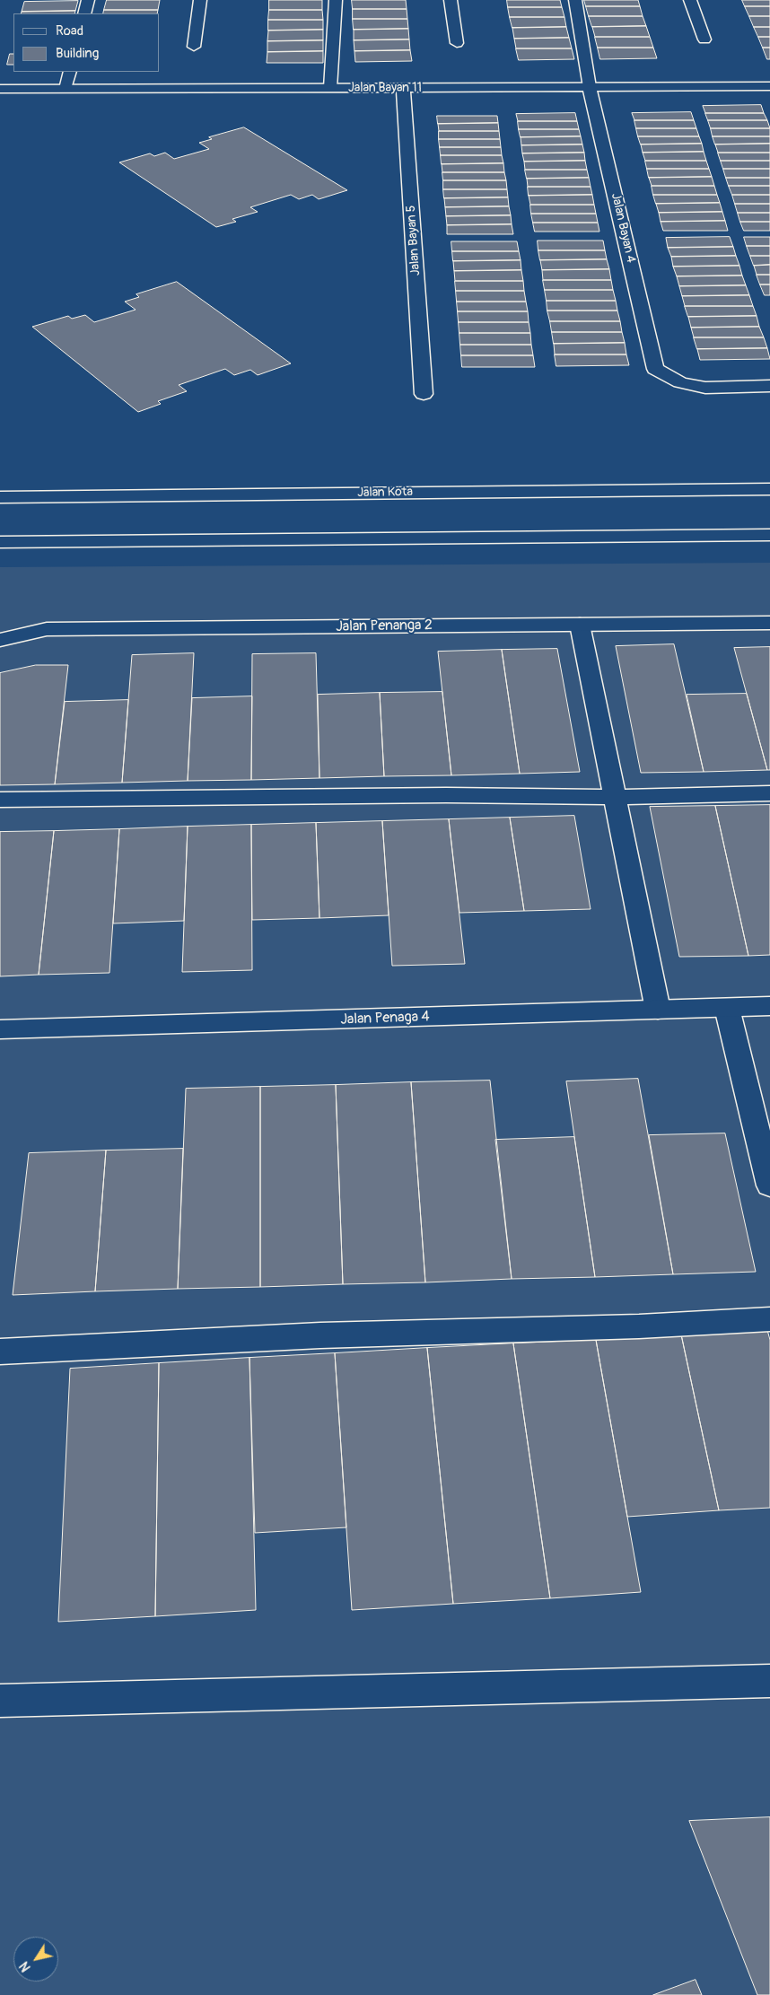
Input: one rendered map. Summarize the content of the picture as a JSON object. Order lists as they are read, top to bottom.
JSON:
{
  "streets": {
    "street": [
      "Jalan Bayan 11",
      "Jalan Bayan 4",
      "Jalan Bayan 5",
      "Jalan Kota",
      "Jalan Penanga 2",
      "Jalan Penaga 4"
    ]
  },
  "crossings": [
    ["Jalan Bayan 11", "Jalan Bayan 4"],
    ["Jalan Bayan 11", "Jalan Bayan 5"]
  ],
  "legend": ["Road", "Building"],
  "north": "bottom left"
}
